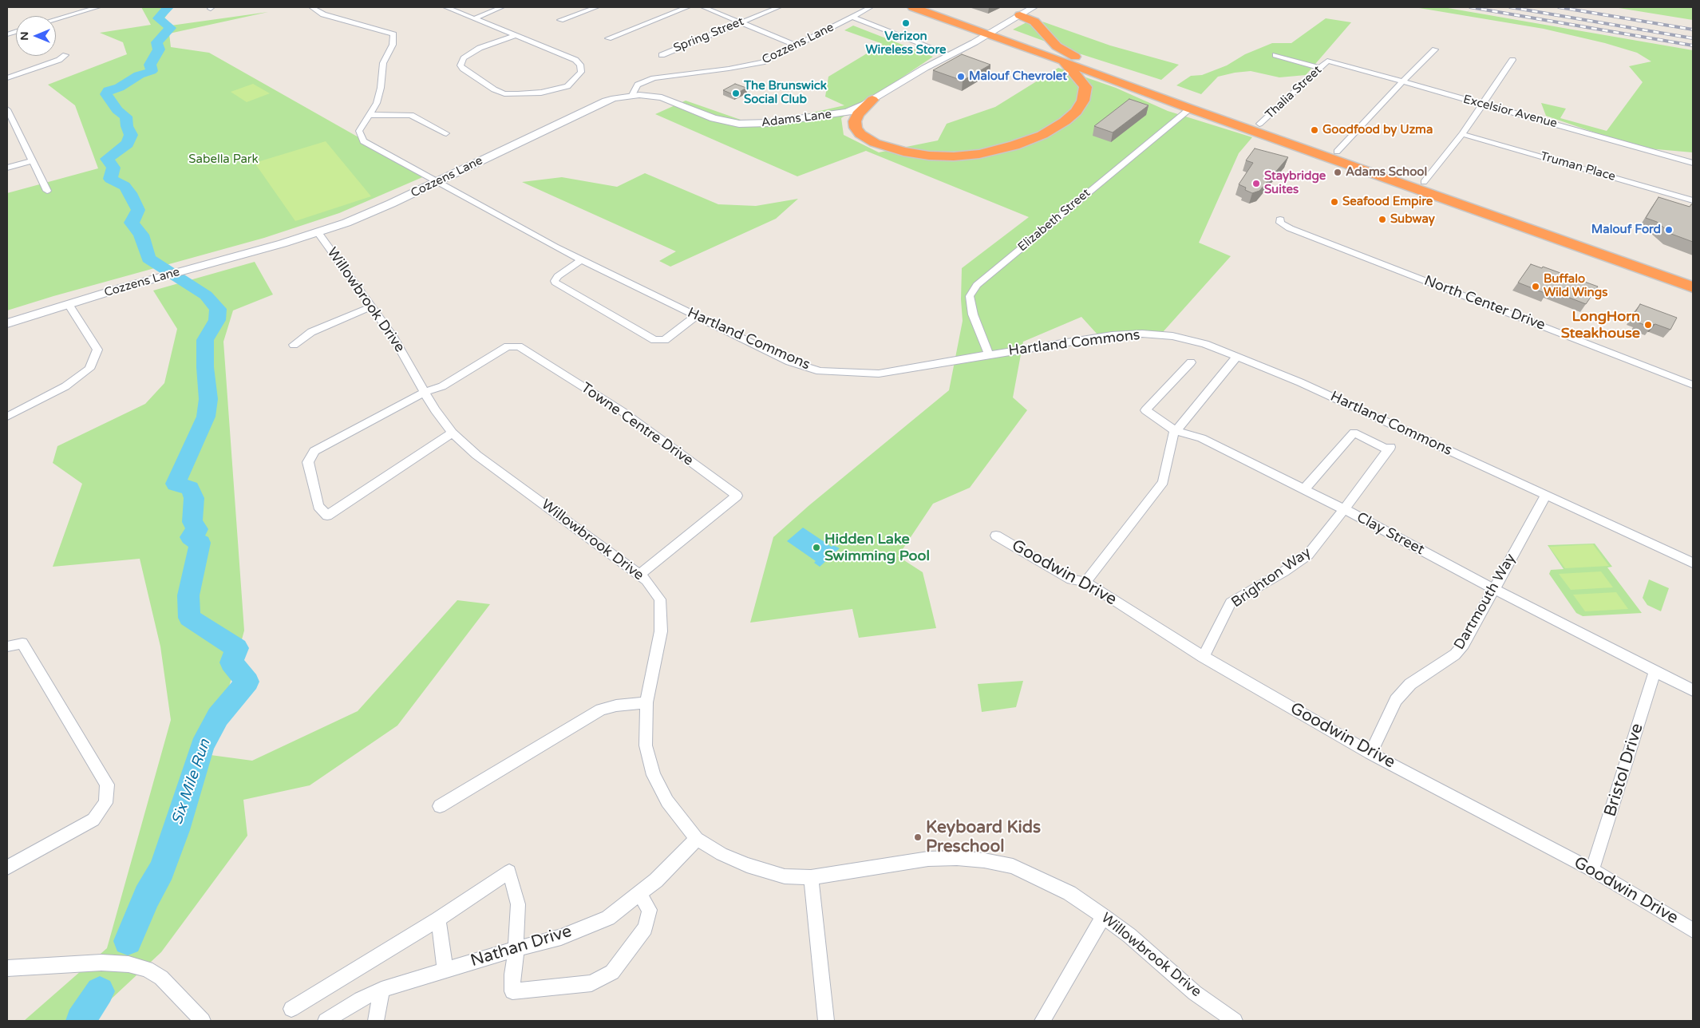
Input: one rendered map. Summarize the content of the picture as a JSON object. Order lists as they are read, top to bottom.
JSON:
{
  "streets": {
    "street": [
      "Spring Street",
      "Cozzens Lane",
      "Thalia Street",
      "Excelsior Avenue",
      "Adams Lane",
      "Truman Place",
      "Elizabeth Street",
      "Willowbrook Drive",
      "North Center Drive",
      "Hartland Commons",
      "Towne Centre Drive",
      "Clay Street",
      "Goodwin Drive",
      "Brighton Way",
      "Dartmouth Way",
      "Bristol Drive",
      "Nathan Drive"
    ]
  },
  "crossings": [
    ["Cozzens Lane", "Adams Lane"],
    ["Cozzens Lane", "Willowbrook Drive"],
    ["Cozzens Lane", "Hartland Commons"],
    ["Thalia Street", "Excelsior Avenue"],
    ["Elizabeth Street", "Hartland Commons"],
    ["Willowbrook Drive", "Towne Centre Drive"],
    ["Willowbrook Drive", "Nathan Drive"],
    ["Hartland Commons", "Dartmouth Way"],
    ["Clay Street", "Brighton Way"],
    ["Clay Street", "Dartmouth Way"],
    ["Clay Street", "Bristol Drive"],
    ["Goodwin Drive", "Brighton Way"],
    ["Goodwin Drive", "Dartmouth Way"],
    ["Goodwin Drive", "Bristol Drive"]
  ],
  "water": ["Six Mile Run"],
  "parks": ["Sabella Park"],
  "places": [
    "Verizon Wireless Store",
    "Malouf Chevrolet",
    "The Brunswick Social Club",
    "Goodfood by Uzma",
    "Adams School",
    "Staybridge Suites",
    "Seafood Empire",
    "Subway",
    "Malouf Ford",
    "Buffalo Wild Wings",
    "LongHorn Steakhouse",
    "Hidden Lake Swimming Pool",
    "Keyboard Kids Preschool"
  ],
  "north": "left"
}
